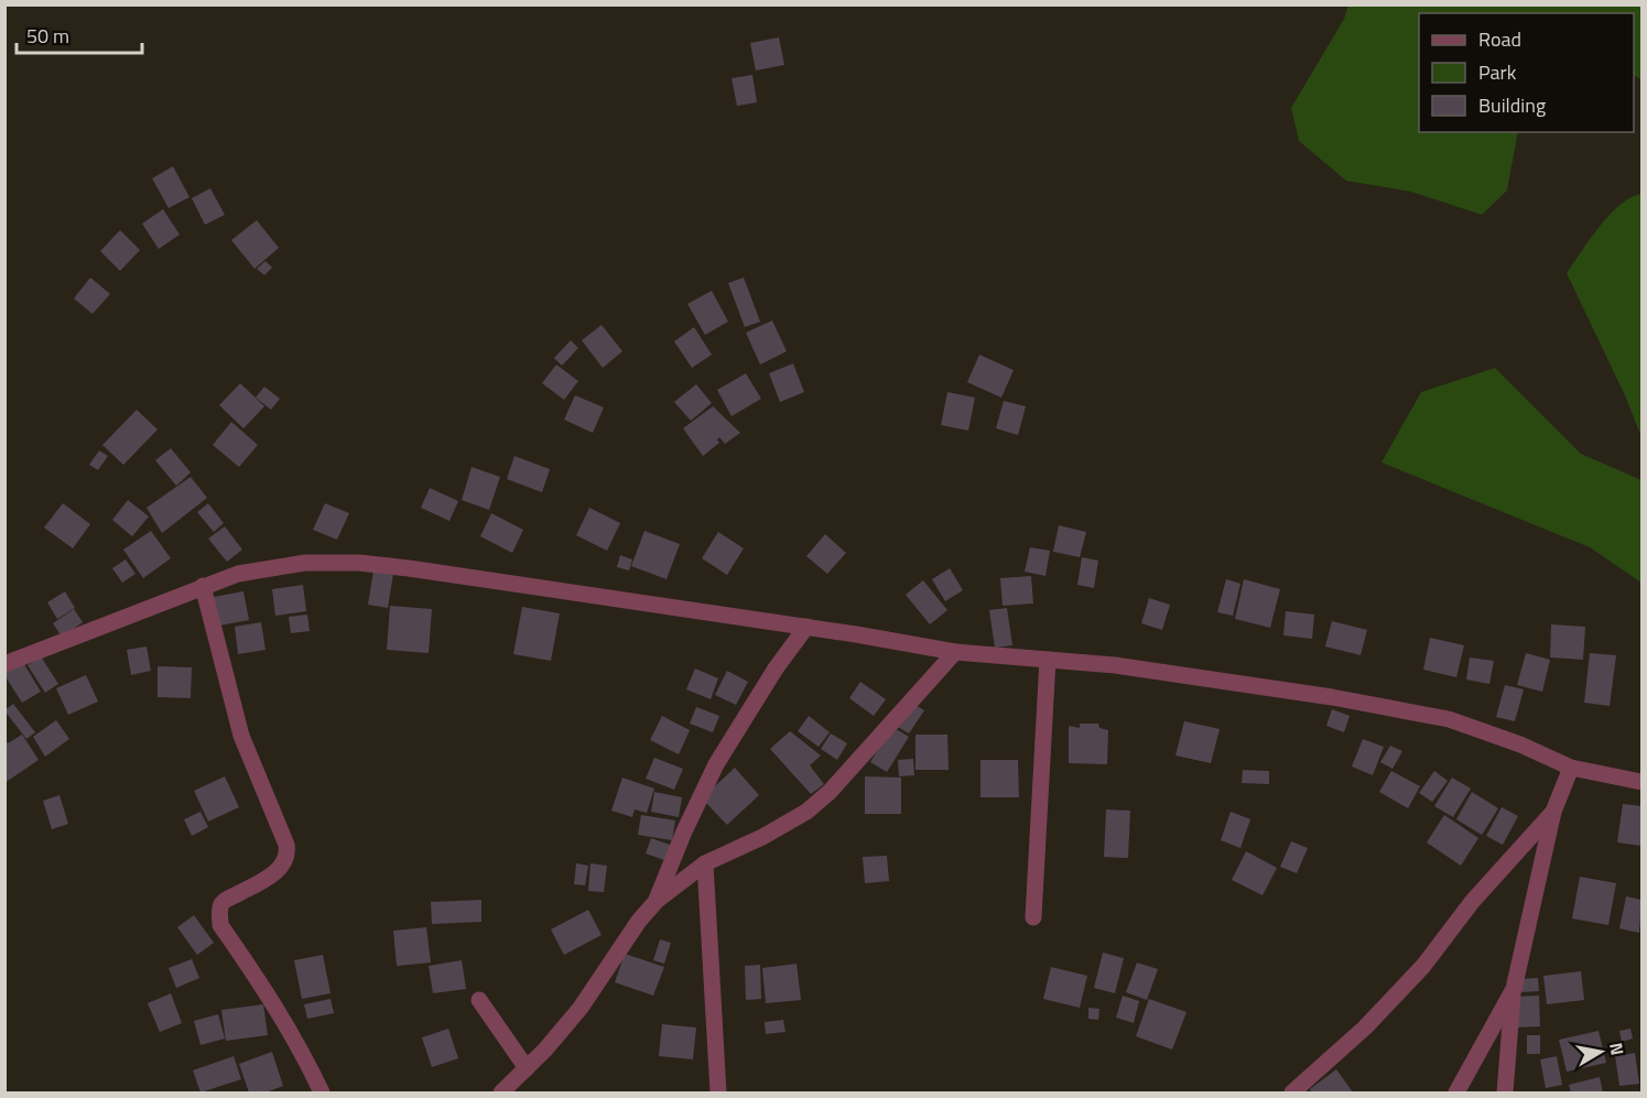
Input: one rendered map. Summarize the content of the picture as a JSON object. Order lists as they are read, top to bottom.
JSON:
{
  "legend": ["Road", "Park", "Building"],
  "scale_bar": "50 m",
  "north": "right"
}
